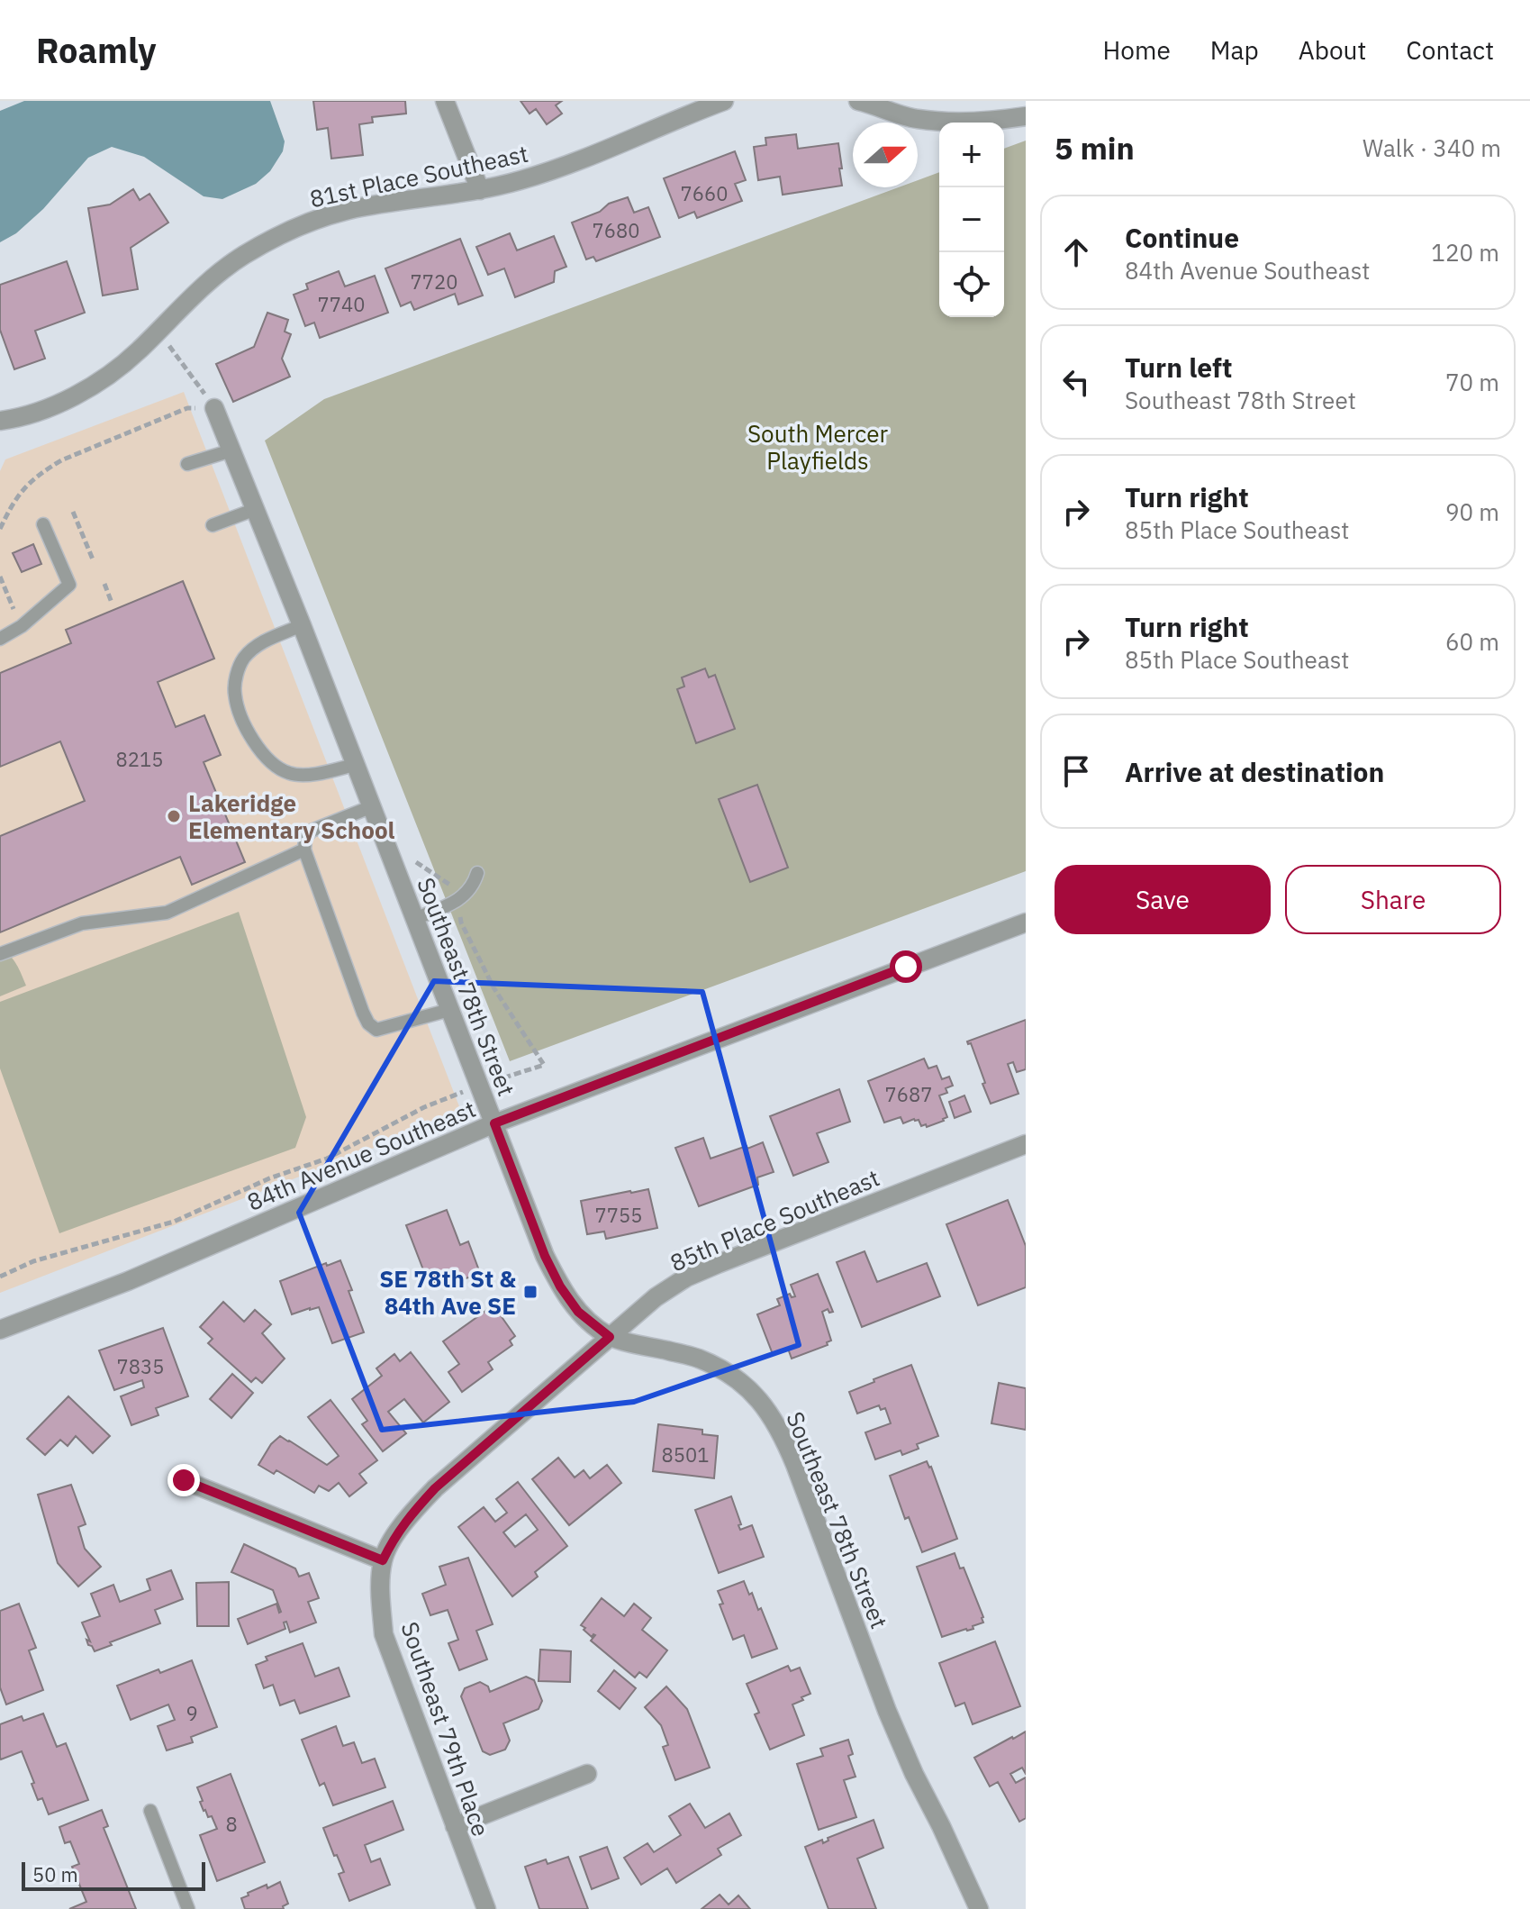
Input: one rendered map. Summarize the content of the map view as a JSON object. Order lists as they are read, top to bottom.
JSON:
{
  "streets": {
    "street": [
      "81st Place Southeast",
      "Southeast 78th Street",
      "84th Avenue Southeast",
      "85th Place Southeast",
      "Southeast 79th Place"
    ]
  },
  "crossings": [
    ["Southeast 78th Street", "84th Avenue Southeast"],
    ["Southeast 78th Street", "85th Place Southeast"],
    ["85th Place Southeast", "Southeast 79th Place"]
  ],
  "parks": ["South Mercer Playfields"],
  "places": {
    "other": ["Lakeridge Elementary School"],
    "transit": ["SE 78th St & 84th Ave SE"]
  },
  "house_numbers": [
    "7660",
    "7680",
    "7720",
    "7740",
    "8215",
    "7687",
    "7755",
    "7835",
    "8501",
    "9",
    "8"
  ],
  "scale_bar": "50 m",
  "north": "right",
  "page": {
    "header": "Roamly",
    "nav": [
      "Home",
      "Map",
      "About",
      "Contact"
    ],
    "heading": ["5 min", "Walk · 340 m"],
    "map_buttons": ["+", "−"],
    "list": [
      ["Continue", "84th Avenue Southeast", "120 m"],
      ["Turn left", "Southeast 78th Street", "70 m"],
      ["Turn right", "85th Place Southeast", "90 m"],
      ["Turn right", "85th Place Southeast", "60 m"],
      "Arrive at destination"
    ],
    "buttons": ["Save", "Share"],
    "scale": "50 m"
  }
}
